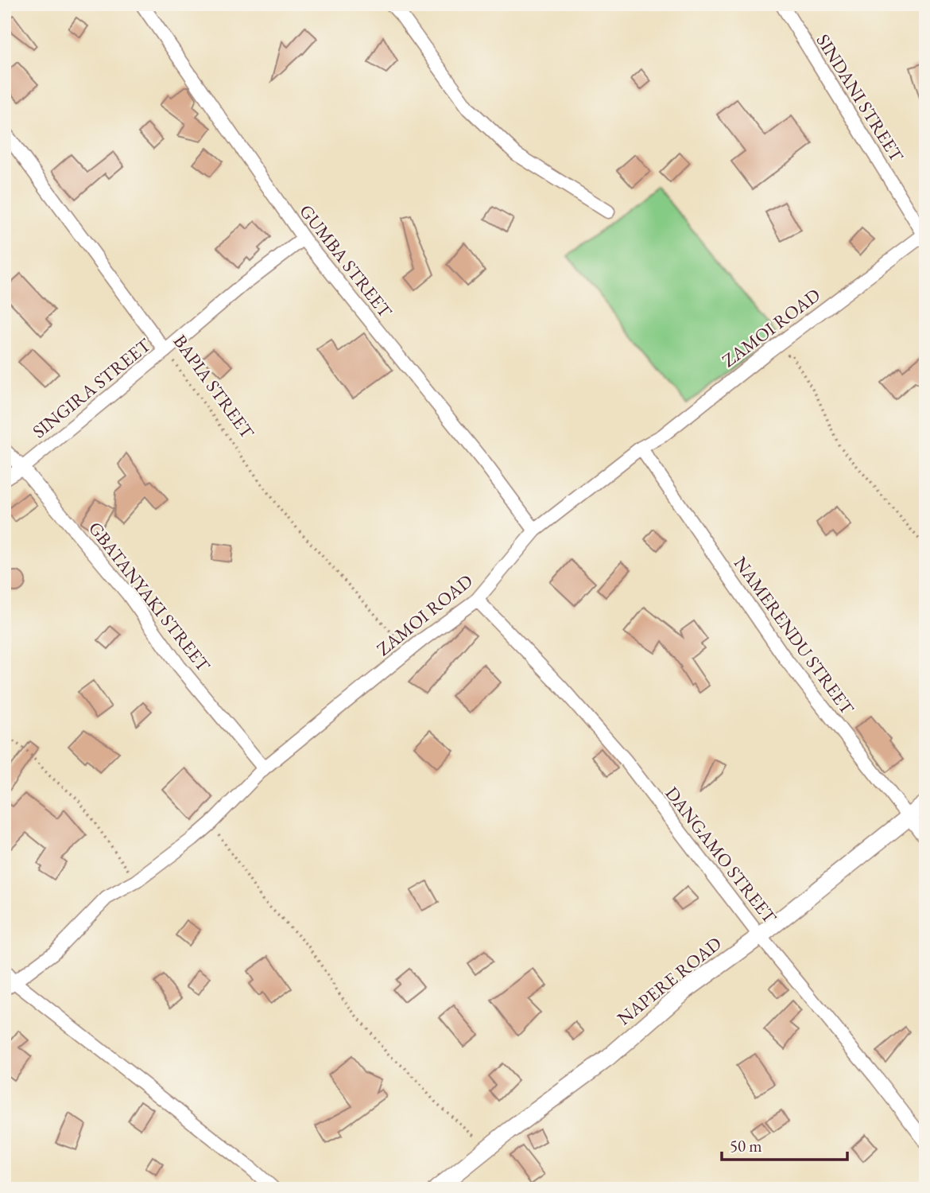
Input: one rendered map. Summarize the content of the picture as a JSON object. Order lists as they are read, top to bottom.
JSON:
{
  "streets": {
    "street": [
      "SINDANI STREET",
      "GUMBA STREET",
      "ZAMOI ROAD",
      "BAPIA STREET",
      "SINGIRA STREET",
      "GBATANYAKI STREET",
      "NAMERENDU STREET",
      "DANGAMO STREET",
      "NAPERE ROAD"
    ]
  },
  "crossings": [
    ["SINDANI STREET", "ZAMOI ROAD"],
    ["GUMBA STREET", "ZAMOI ROAD"],
    ["GUMBA STREET", "SINGIRA STREET"],
    ["ZAMOI ROAD", "BAPIA STREET"],
    ["ZAMOI ROAD", "GBATANYAKI STREET"],
    ["ZAMOI ROAD", "NAMERENDU STREET"],
    ["ZAMOI ROAD", "DANGAMO STREET"],
    ["BAPIA STREET", "SINGIRA STREET"],
    ["SINGIRA STREET", "GBATANYAKI STREET"],
    ["NAMERENDU STREET", "NAPERE ROAD"],
    ["DANGAMO STREET", "NAPERE ROAD"]
  ],
  "scale_bar": "50 m"
}
